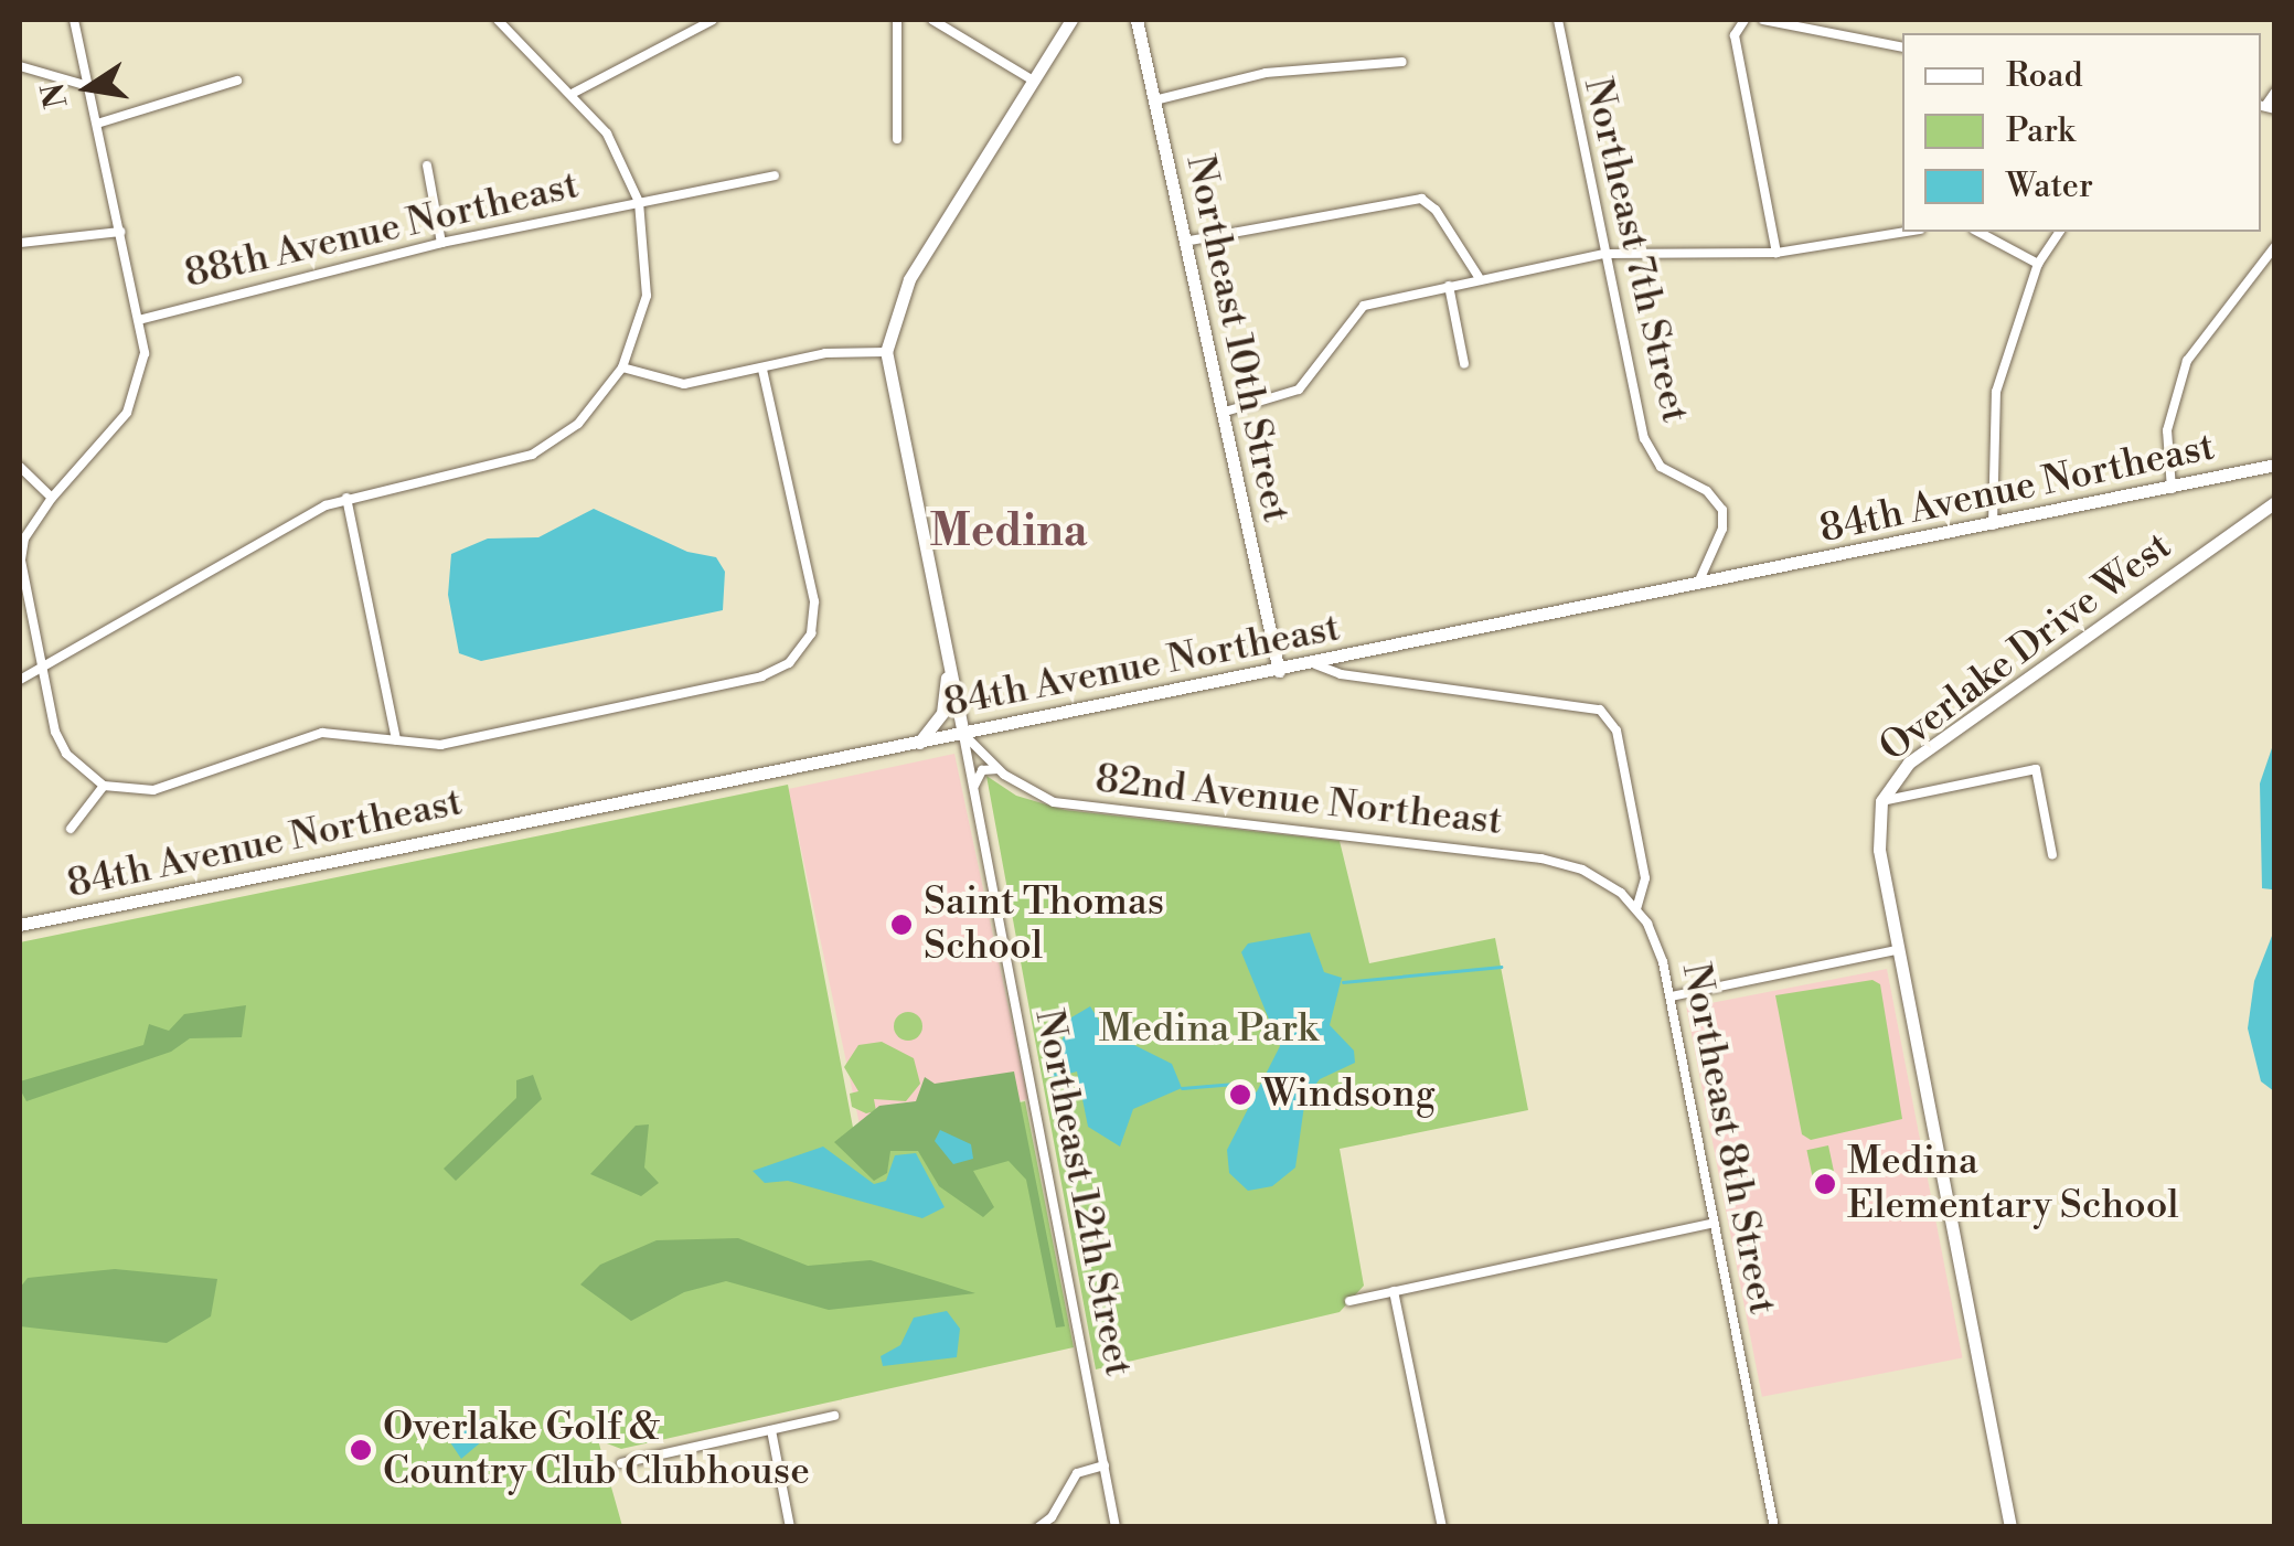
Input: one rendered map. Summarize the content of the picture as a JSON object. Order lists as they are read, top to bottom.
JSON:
{
  "streets": {
    "main road": [
      "Northeast 10th Street",
      "84th Avenue Northeast",
      "Overlake Drive West",
      "Northeast 12th Street"
    ],
    "street": [
      "88th Avenue Northeast",
      "Northeast 7th Street",
      "82nd Avenue Northeast",
      "Northeast 8th Street"
    ]
  },
  "crossings": [
    ["Northeast 7th Street", "84th Avenue Northeast"],
    ["Northeast 10th Street", "84th Avenue Northeast"],
    ["84th Avenue Northeast", "82nd Avenue Northeast"],
    ["84th Avenue Northeast", "Northeast 12th Street"],
    ["82nd Avenue Northeast", "Northeast 8th Street"],
    ["82nd Avenue Northeast", "Northeast 12th Street"]
  ],
  "districts": ["Medina"],
  "parks": ["Medina Park"],
  "places": [
    "Saint Thomas School",
    "Windsong",
    "Medina Elementary School",
    "Overlake Golf & Country Club Clubhouse"
  ],
  "legend": ["Road", "Park", "Water"],
  "north": "left"
}
